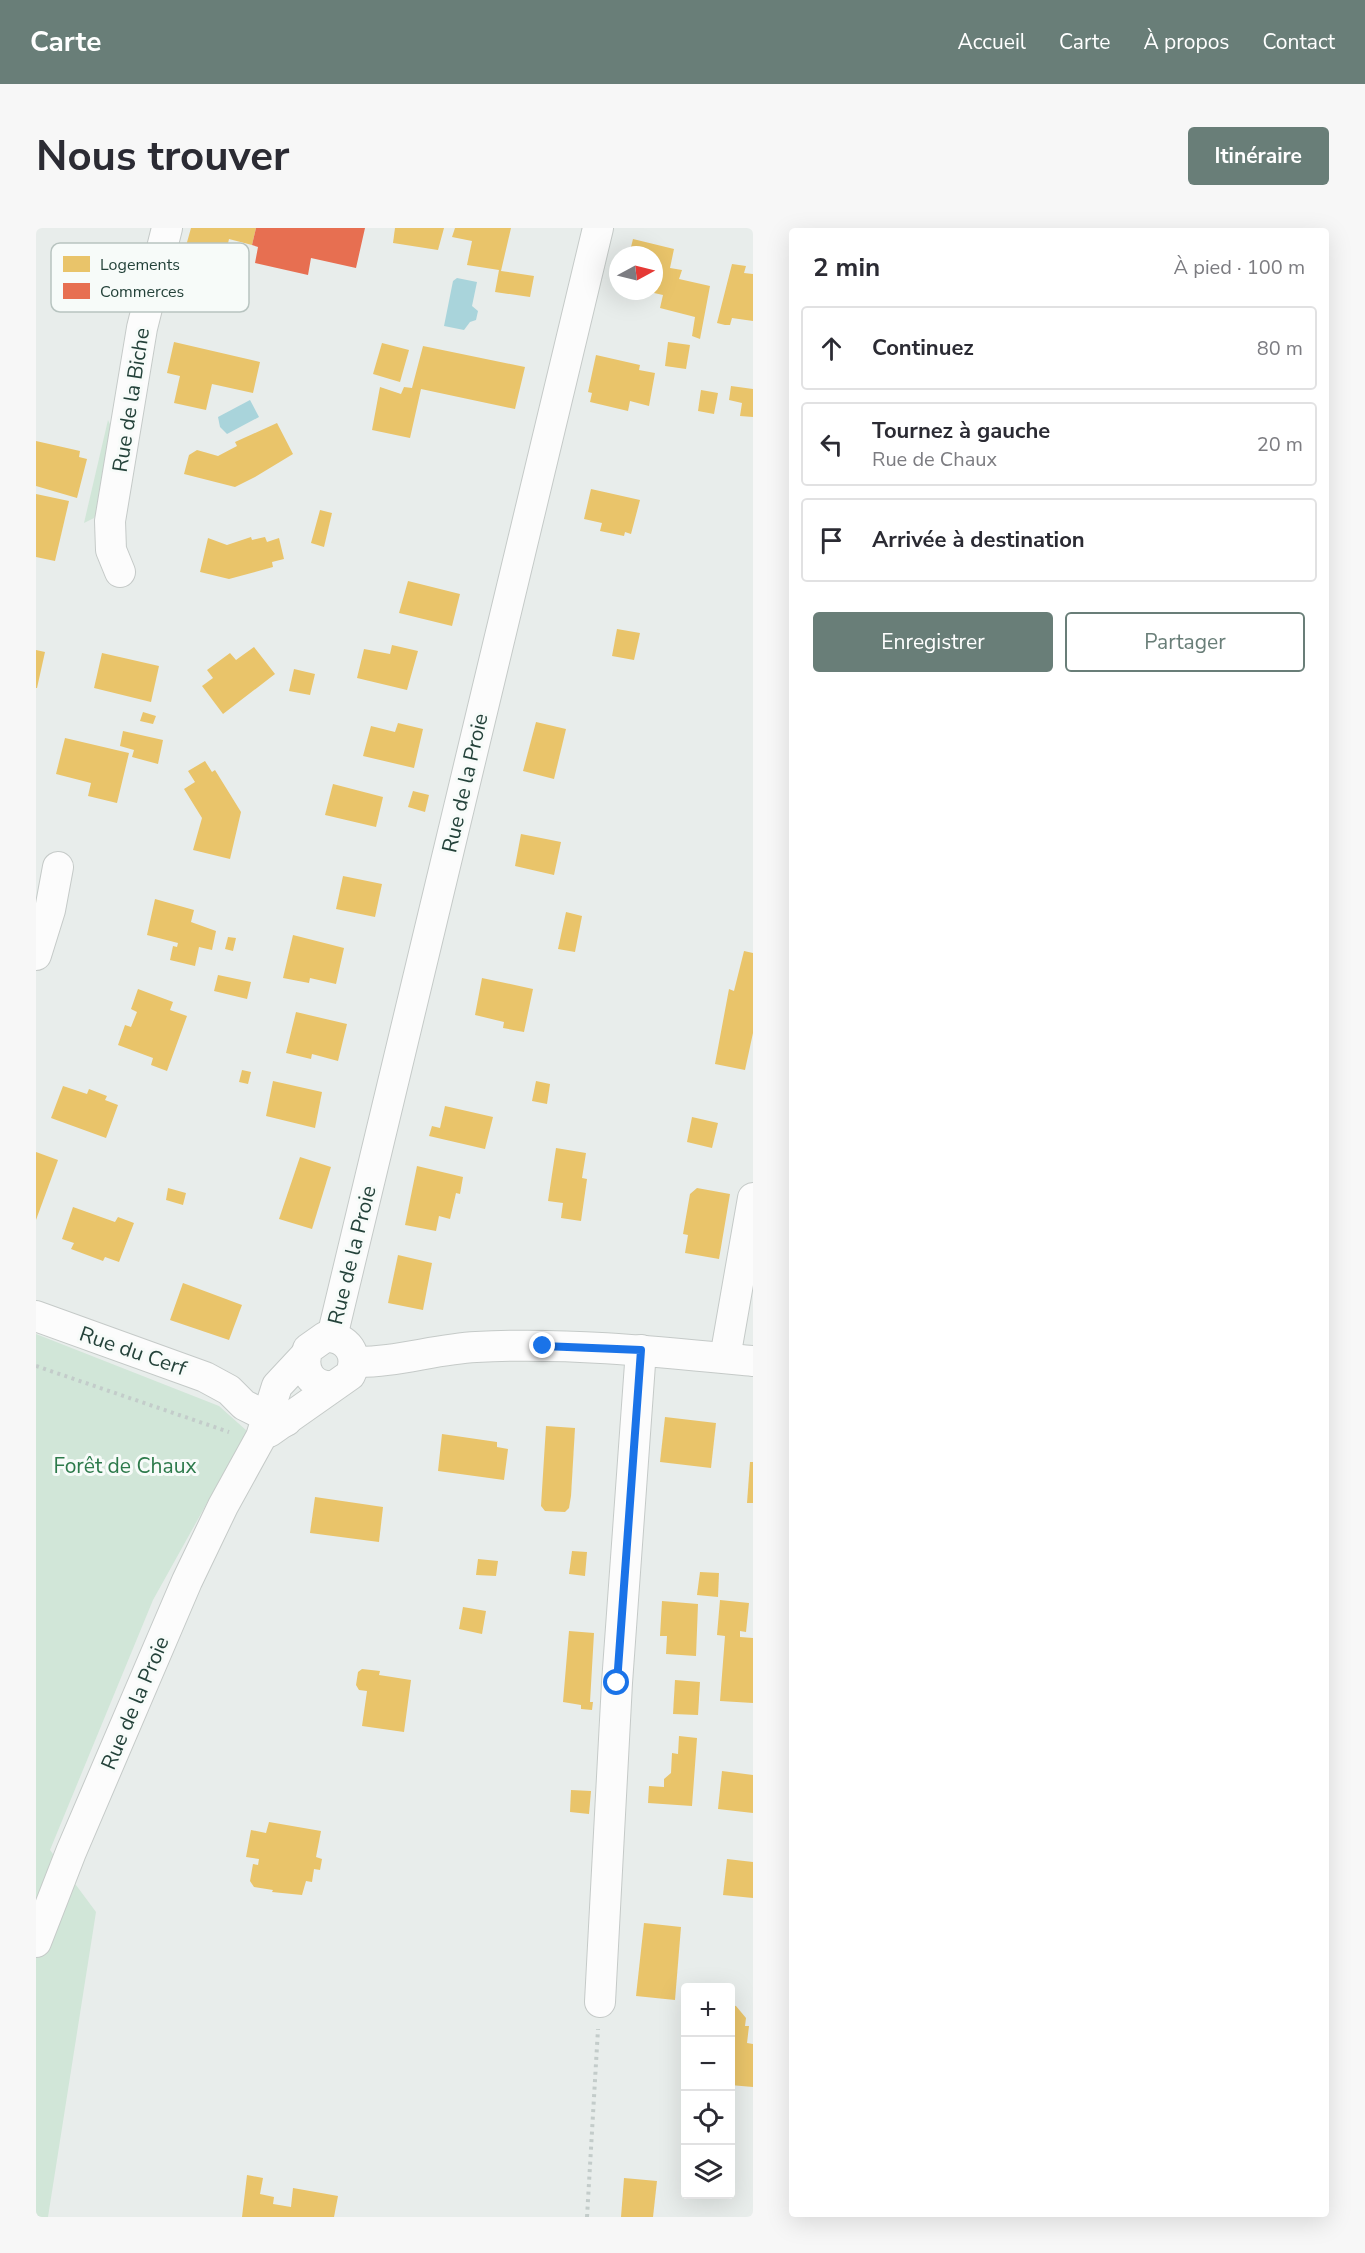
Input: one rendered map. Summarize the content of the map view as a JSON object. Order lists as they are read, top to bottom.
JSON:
{
  "streets": {
    "street": ["Rue de la Biche", "Rue de la Proie", "Rue du Cerf"]
  },
  "crossings": [
    ["Rue de la Proie", "Rue du Cerf"]
  ],
  "parks": ["Forêt de Chaux"],
  "legend": ["Logements", "Commerces"],
  "north": "right",
  "page": {
    "header": "Carte",
    "nav": [
      "Accueil",
      "Carte",
      "À propos",
      "Contact"
    ],
    "buttons": [
      "Itinéraire",
      ["Enregistrer", "Partager"]
    ],
    "title": "Nous trouver",
    "heading": ["2 min", "À pied · 100 m"],
    "list": [
      ["Continuez", "80 m"],
      ["Tournez à gauche", "Rue de Chaux", "20 m"],
      "Arrivée à destination"
    ],
    "map_buttons": ["+", "−"]
  }
}
